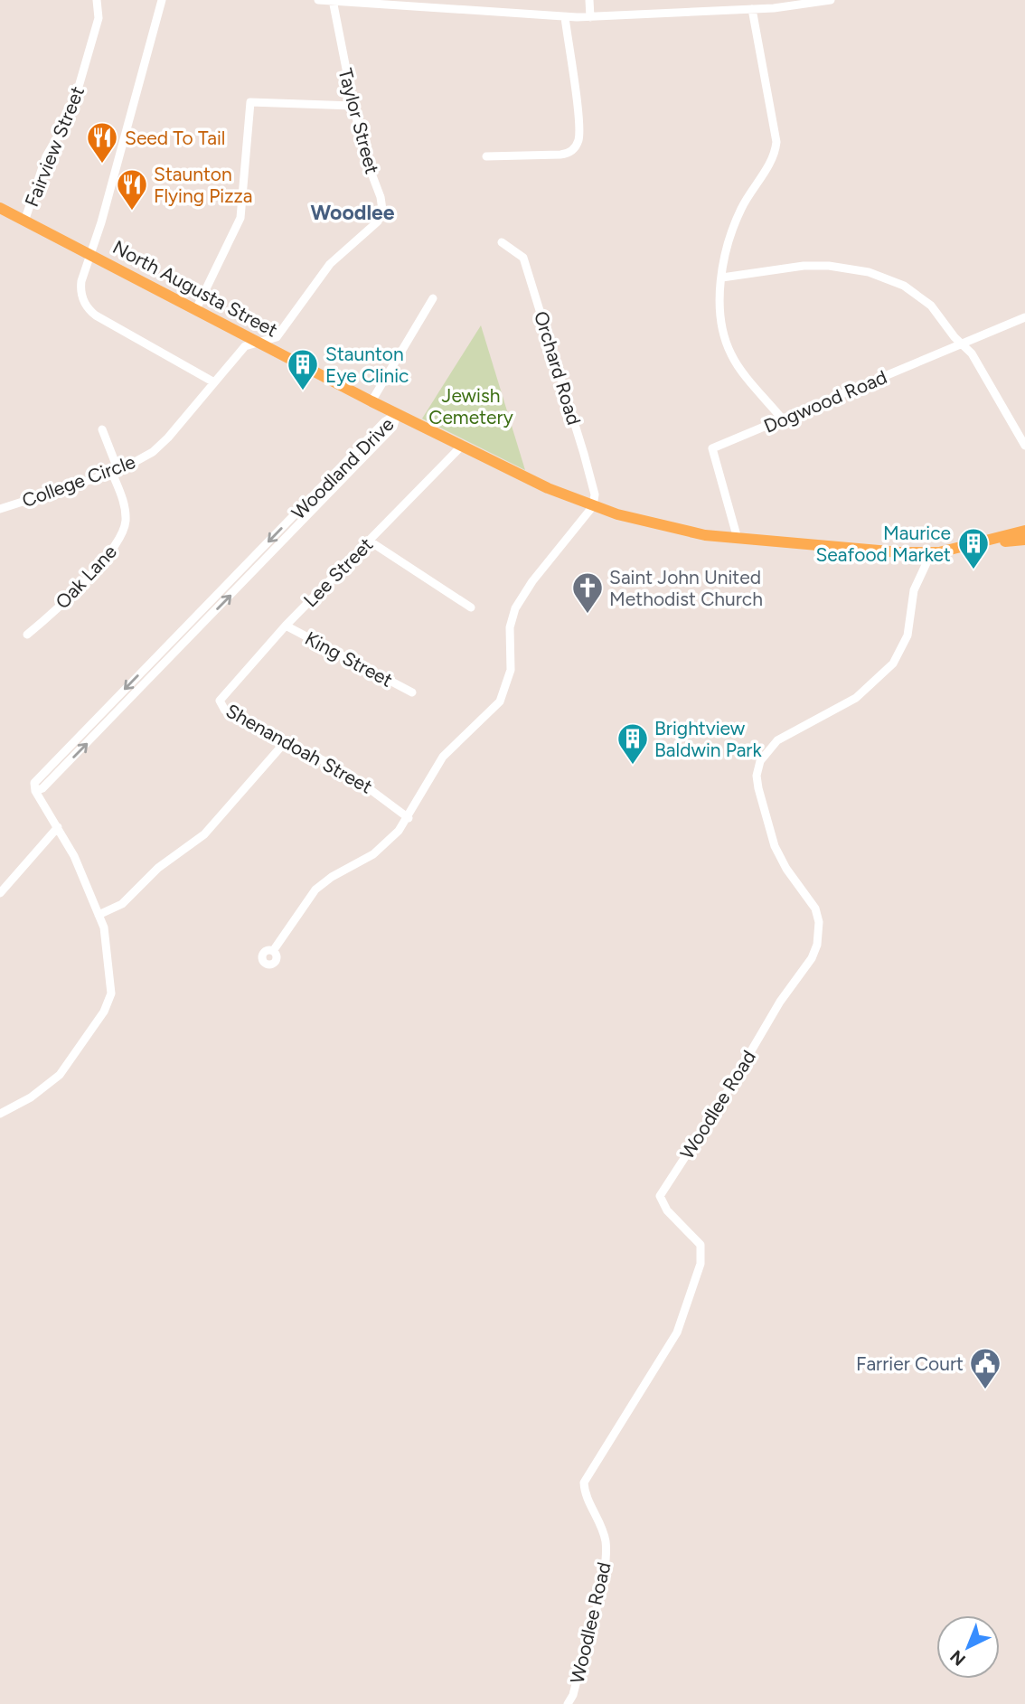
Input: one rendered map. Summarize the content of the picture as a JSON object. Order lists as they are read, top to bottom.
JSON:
{
  "streets": {
    "main road": ["North Augusta Street"],
    "street": [
      "Taylor Street",
      "Fairview Street",
      "Orchard Road",
      "Dogwood Road",
      "Woodland Drive",
      "College Circle",
      "Lee Street",
      "Oak Lane",
      "King Street",
      "Shenandoah Street",
      "Woodlee Road"
    ]
  },
  "crossings": [
    ["Taylor Street", "North Augusta Street"],
    ["Taylor Street", "College Circle"],
    ["Fairview Street", "North Augusta Street"],
    ["North Augusta Street", "Orchard Road"],
    ["North Augusta Street", "Dogwood Road"],
    ["North Augusta Street", "Woodland Drive"],
    ["North Augusta Street", "College Circle"],
    ["North Augusta Street", "Lee Street"],
    ["North Augusta Street", "Woodlee Road"],
    ["College Circle", "Oak Lane"],
    ["Lee Street", "King Street"],
    ["Lee Street", "Shenandoah Street"]
  ],
  "districts": ["Woodlee"],
  "parks": ["Jewish Cemetery"],
  "places": {
    "restaurant": ["Seed To Tail", "Staunton Flying Pizza"],
    "building": ["Staunton Eye Clinic", "Maurice Seafood Market", "Brightview Baldwin Park"],
    "church": ["Saint John United Methodist Church"],
    "public building": ["Farrier Court"]
  },
  "north": "bottom left"
}
